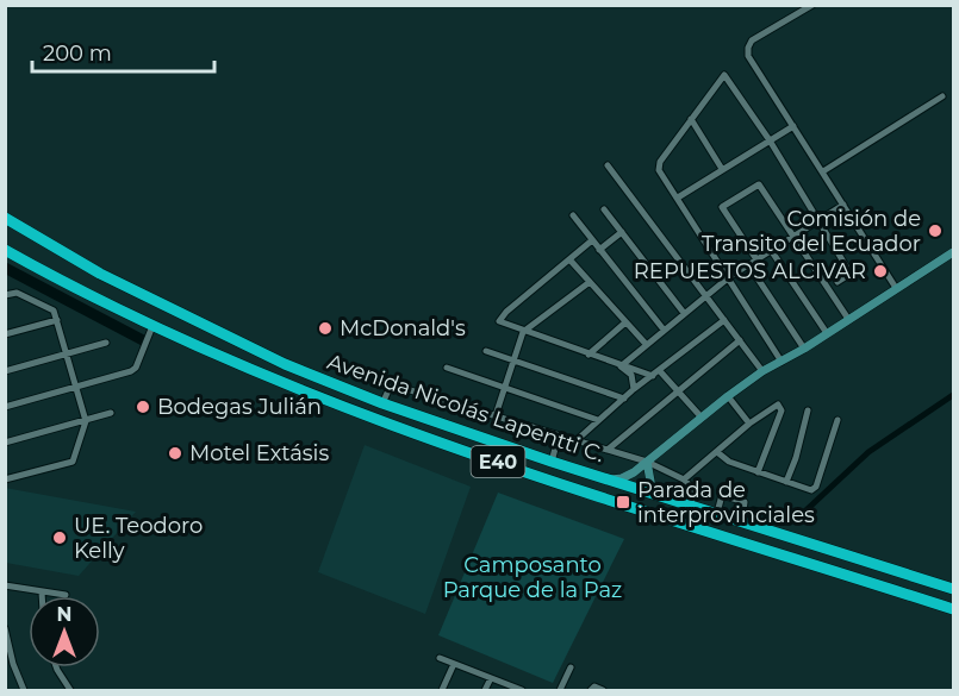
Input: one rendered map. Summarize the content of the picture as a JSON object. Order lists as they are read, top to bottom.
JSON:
{
  "streets": {
    "highway": ["Avenida Nicolás Lapentti C.", "E40"]
  },
  "parks": ["Camposanto Parque de la Paz"],
  "places": {
    "other": [
      "Comisión de Transito del Ecuador",
      "REPUESTOS ALCIVAR",
      "McDonald's",
      "Bodegas Julián",
      "Motel Extásis",
      "UE. Teodoro Kelly"
    ],
    "transit": ["Parada de interprovinciales"]
  },
  "scale_bar": "200 m",
  "north": "top"
}
